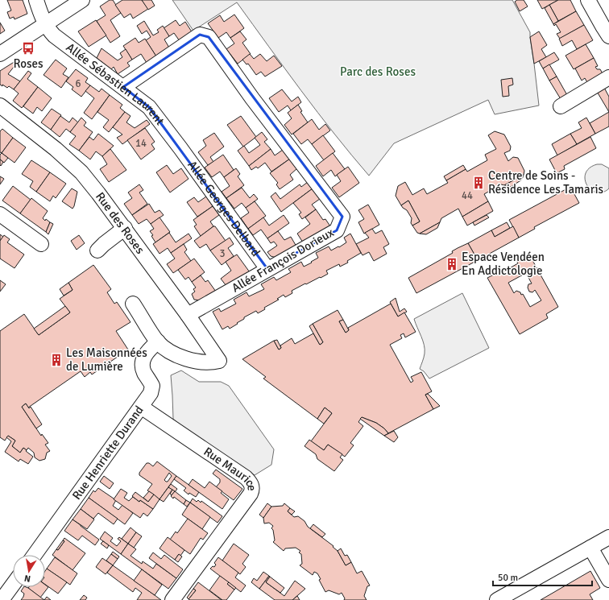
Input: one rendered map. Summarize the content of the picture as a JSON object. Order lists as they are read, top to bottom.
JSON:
{
  "streets": {
    "street": [
      "Allée Sébastien Laurent",
      "Allée Georges Delbard",
      "Rue des Roses",
      "Allée François Dorieux",
      "Rue Henriette Durand",
      "Rue Maurice"
    ]
  },
  "crossings": [
    ["Allée Sébastien Laurent", "Allée Georges Delbard"],
    ["Allée Sébastien Laurent", "Allée François Dorieux"],
    ["Allée Georges Delbard", "Allée François Dorieux"],
    ["Rue des Roses", "Allée François Dorieux"],
    ["Rue des Roses", "Rue Henriette Durand"],
    ["Rue Henriette Durand", "Rue Maurice"]
  ],
  "parks": ["Parc des Roses"],
  "places": {
    "bus stop": ["Roses"],
    "building": ["Centre de Soins - Résidence Les Tamaris", "Espace Vendéen En Addictologie", "Les Maisonnées de Lumière"]
  },
  "house_numbers": [
    "6",
    "14",
    "44",
    "3"
  ],
  "scale_bar": "50 m",
  "north": "bottom"
}
